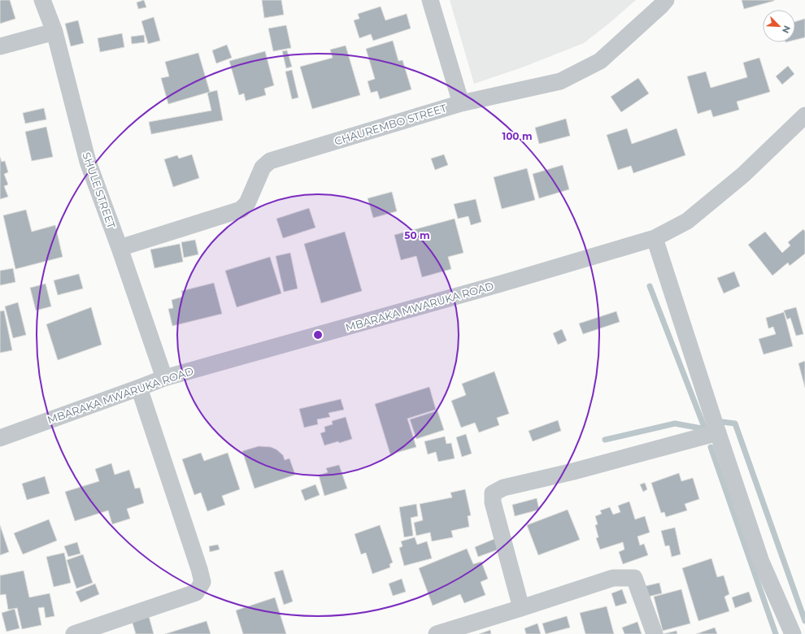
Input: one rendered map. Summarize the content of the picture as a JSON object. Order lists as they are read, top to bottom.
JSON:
{
  "streets": {
    "street": ["CHAUREMBO STREET", "SHULE STREET", "MBARAKA MWARUKA ROAD"]
  },
  "crossings": [
    ["CHAUREMBO STREET", "SHULE STREET"],
    ["SHULE STREET", "MBARAKA MWARUKA ROAD"]
  ],
  "north": "bottom right",
  "rings": ["100 m", "50 m"]
}
